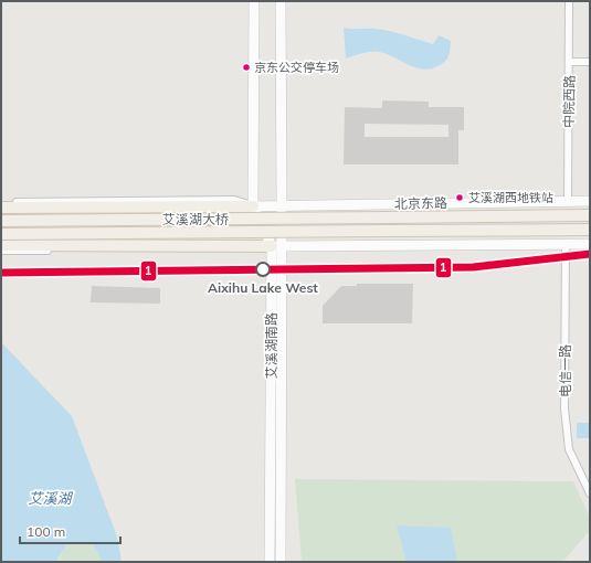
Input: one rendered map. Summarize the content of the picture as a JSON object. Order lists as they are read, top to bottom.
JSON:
{
  "streets": {
    "main road": ["北京东路", "艾溪湖大桥", "艾溪湖南路"],
    "street": ["中院西路", "电信一路"]
  },
  "crossings": [
    ["中院西路", "北京东路"],
    ["北京东路", "艾溪湖大桥"],
    ["北京东路", "艾溪湖南路"]
  ],
  "water": ["艾溪湖"],
  "places": ["京东公交停车场", "艾溪湖西地铁站", "Aixihu Lake West"],
  "lines": ["transit line 1"],
  "scale_bar": "100 m"
}
